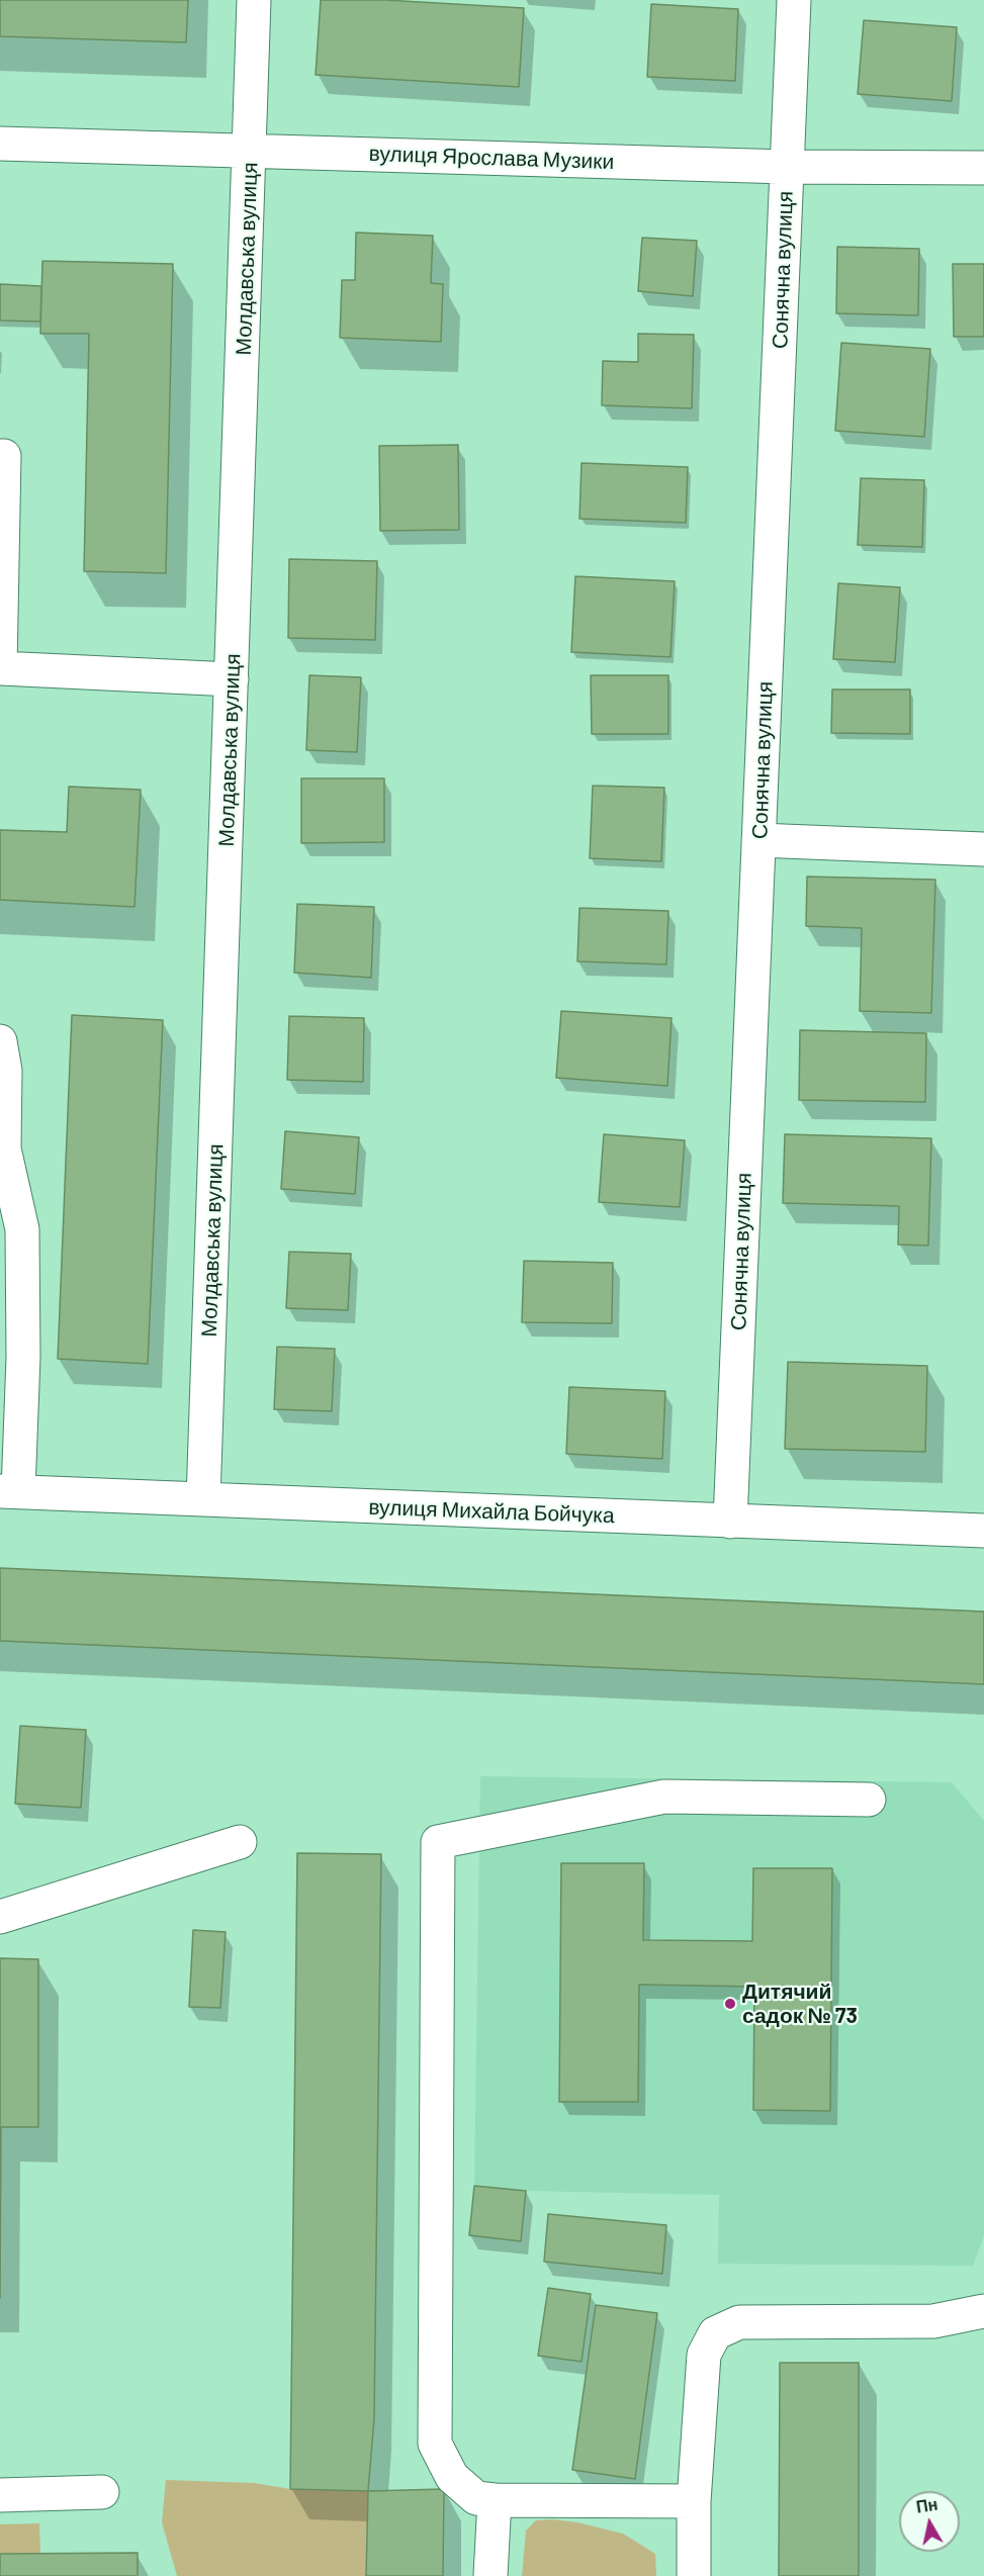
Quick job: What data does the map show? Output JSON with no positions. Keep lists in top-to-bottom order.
{
  "streets": {
    "street": [
      "вулиця Ярослава Музики",
      "Молдавська вулиця",
      "Сонячна вулиця",
      "вулиця Михайла Бойчука"
    ]
  },
  "crossings": [
    ["вулиця Ярослава Музики", "Молдавська вулиця"],
    ["вулиця Ярослава Музики", "Сонячна вулиця"],
    ["Молдавська вулиця", "вулиця Михайла Бойчука"],
    ["Сонячна вулиця", "вулиця Михайла Бойчука"]
  ],
  "places": ["Дитячий садок № 73"],
  "north": "top"
}
